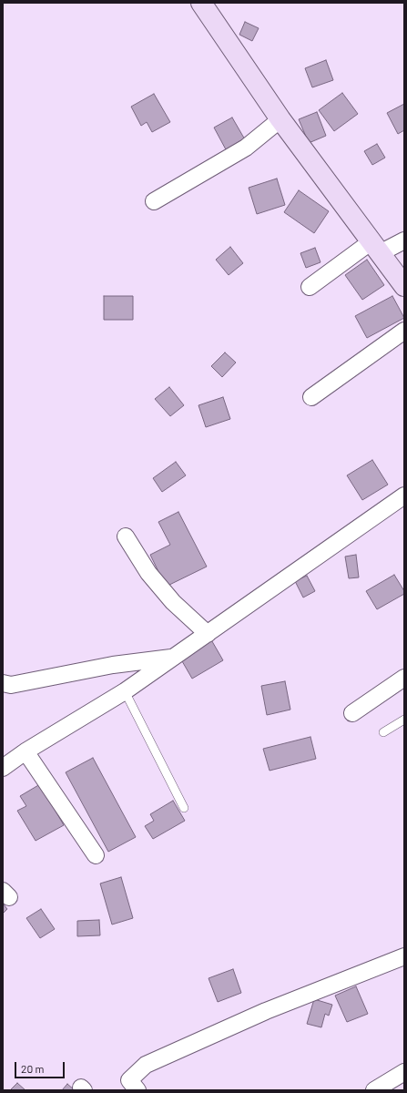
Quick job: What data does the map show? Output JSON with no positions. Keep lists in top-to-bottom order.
{
  "scale_bar": "20 m"
}
